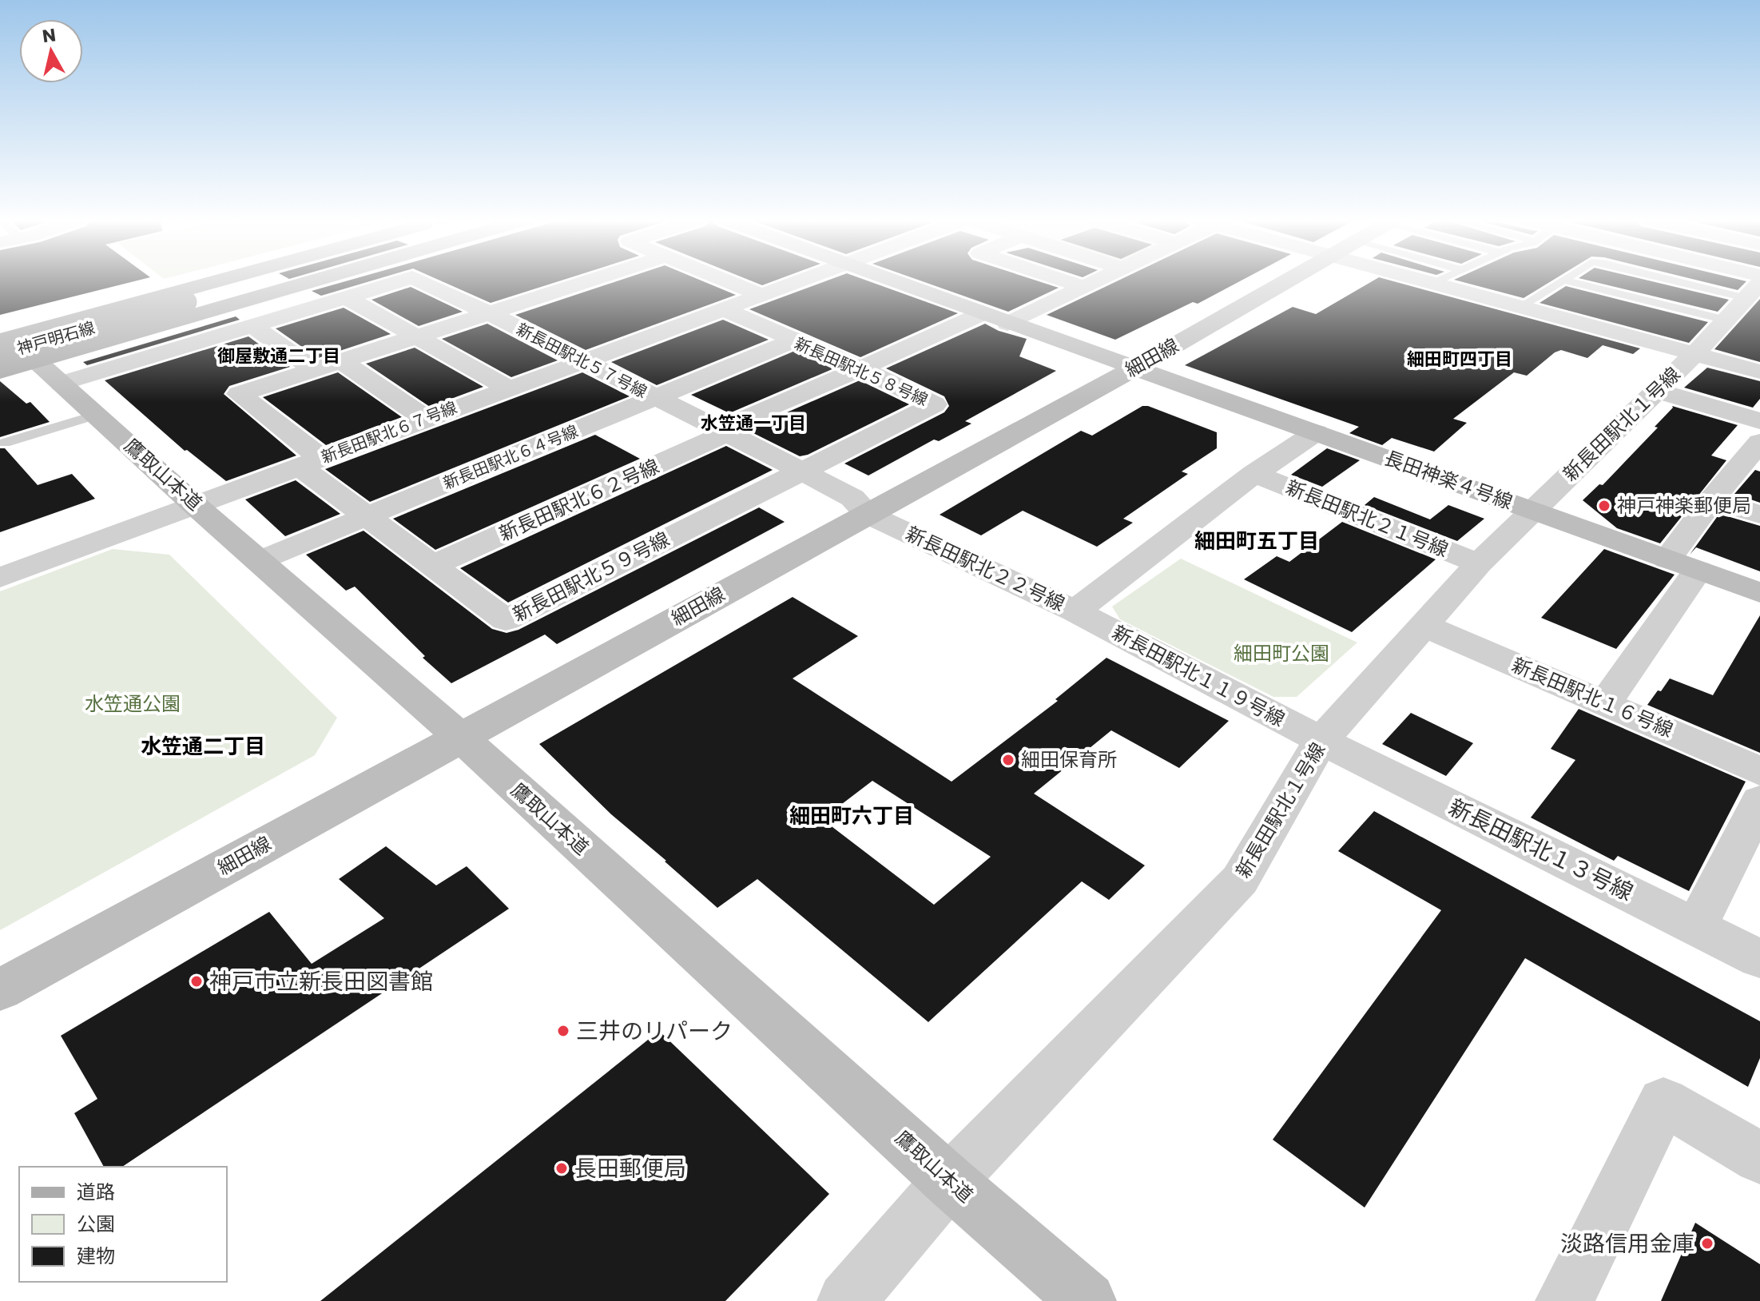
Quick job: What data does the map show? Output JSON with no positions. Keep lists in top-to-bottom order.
{
  "streets": {
    "main road": ["神戸明石線"],
    "street": [
      "細田線",
      "新長田駅北５７号線",
      "新長田駅北５８号線",
      "新長田駅北１号線",
      "新長田駅北６７号線",
      "新長田駅北６４号線",
      "鷹取山本道",
      "長田神楽４号線",
      "新長田駅北６２号線",
      "新長田駅北２１号線",
      "新長田駅北２２号線",
      "新長田駅北５９号線",
      "新長田駅北１１９号線",
      "新長田駅北１６号線",
      "新長田駅北１３号線"
    ]
  },
  "crossings": [
    ["神戸明石線", "新長田駅北５７号線"],
    ["神戸明石線", "鷹取山本道"],
    ["細田線", "新長田駅北５７号線"],
    ["細田線", "鷹取山本道"],
    ["細田線", "長田神楽４号線"],
    ["細田線", "新長田駅北２２号線"],
    ["新長田駅北５７号線", "新長田駅北５８号線"],
    ["新長田駅北５７号線", "新長田駅北６７号線"],
    ["新長田駅北５７号線", "新長田駅北６４号線"],
    ["新長田駅北５７号線", "鷹取山本道"],
    ["新長田駅北５７号線", "新長田駅北６２号線"],
    ["新長田駅北５７号線", "新長田駅北２２号線"],
    ["新長田駅北５７号線", "新長田駅北５９号線"],
    ["新長田駅北５８号線", "新長田駅北６７号線"],
    ["新長田駅北５８号線", "新長田駅北６４号線"],
    ["新長田駅北５８号線", "新長田駅北６２号線"],
    ["新長田駅北５８号線", "新長田駅北５９号線"],
    ["新長田駅北１号線", "鷹取山本道"],
    ["新長田駅北１号線", "長田神楽４号線"],
    ["新長田駅北１号線", "新長田駅北２１号線"],
    ["新長田駅北１号線", "新長田駅北１１９号線"],
    ["新長田駅北１号線", "新長田駅北１６号線"],
    ["新長田駅北１号線", "新長田駅北１３号線"],
    ["新長田駅北６７号線", "鷹取山本道"],
    ["新長田駅北６７号線", "新長田駅北５９号線"],
    ["新長田駅北６４号線", "鷹取山本道"],
    ["新長田駅北６４号線", "新長田駅北５９号線"],
    ["長田神楽４号線", "新長田駅北６２号線"],
    ["長田神楽４号線", "新長田駅北２２号線"],
    ["新長田駅北６２号線", "新長田駅北５９号線"],
    ["新長田駅北２１号線", "新長田駅北２２号線"],
    ["新長田駅北２２号線", "新長田駅北１１９号線"],
    ["新長田駅北１１９号線", "新長田駅北１３号線"]
  ],
  "districts": [
    "御屋敷通二丁目",
    "細田町四丁目",
    "水笠通一丁目",
    "細田町五丁目",
    "水笠通二丁目",
    "細田町六丁目"
  ],
  "parks": ["細田町公園", "水笠通公園"],
  "places": [
    "神戸神楽郵便局",
    "細田保育所",
    "神戸市立新長田図書館",
    "三井のリパーク",
    "長田郵便局",
    "淡路信用金庫"
  ],
  "legend": ["道路", "公園", "建物"],
  "north": "top"
}
